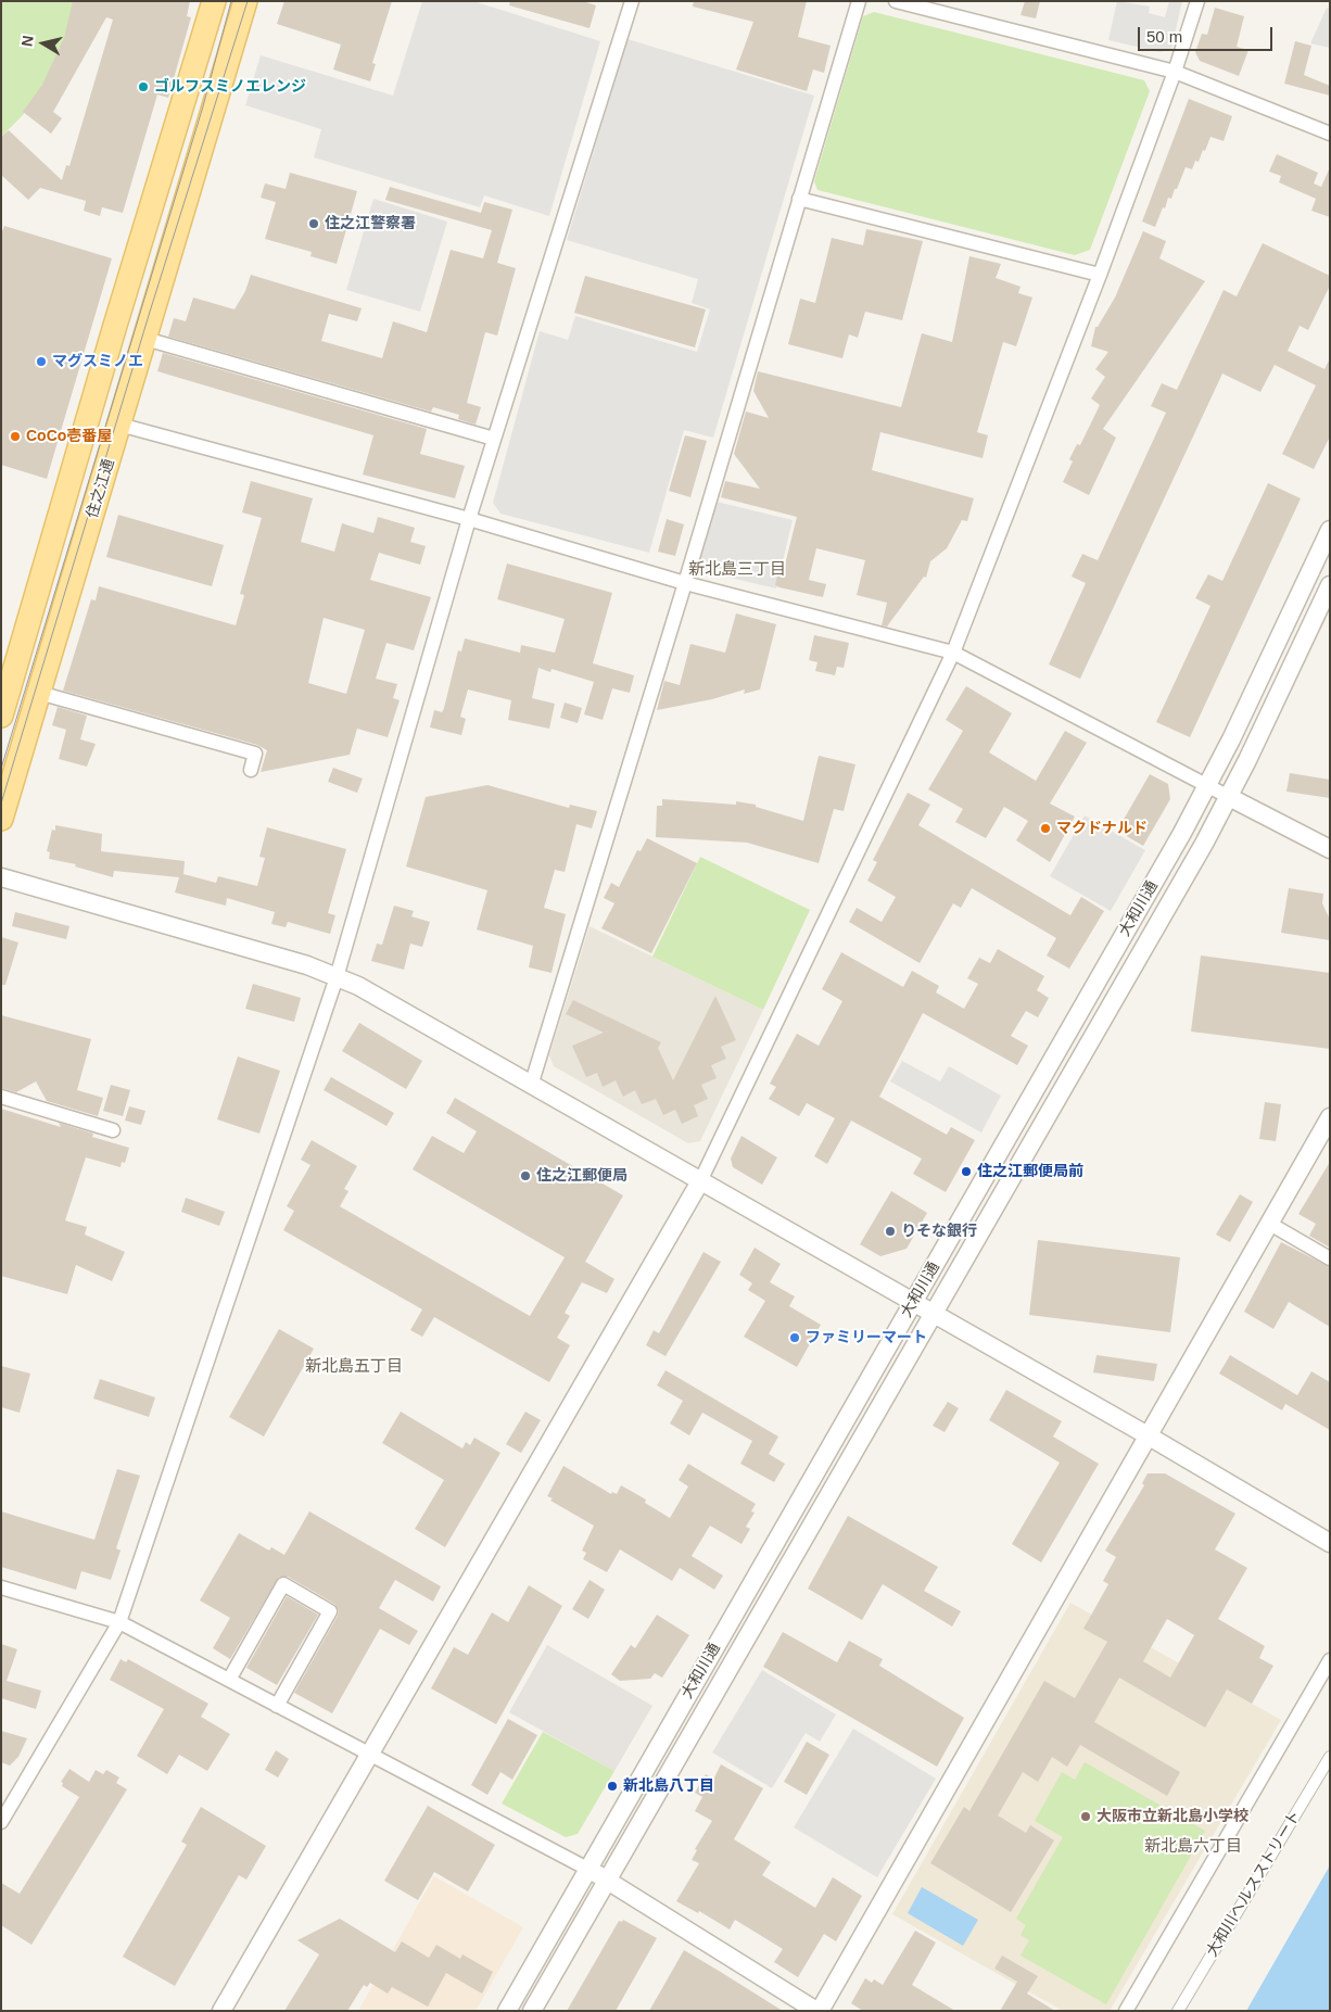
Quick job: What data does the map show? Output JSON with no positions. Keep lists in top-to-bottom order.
{
  "streets": {
    "main road": ["住之江通"],
    "street": ["大和川通", "大和川ヘルスストリート"]
  },
  "districts": ["新北島三丁目", "新北島五丁目", "新北島六丁目"],
  "places": [
    "ゴルフスミノエレンジ",
    "住之江警察署",
    "マグスミノエ",
    "CoCo壱番屋",
    "マクドナルド",
    "住之江郵便局前",
    "住之江郵便局",
    "りそな銀行",
    "ファミリーマート",
    "新北島八丁目",
    "大阪市立新北島小学校"
  ],
  "scale_bar": "50 m",
  "north": "left"
}
